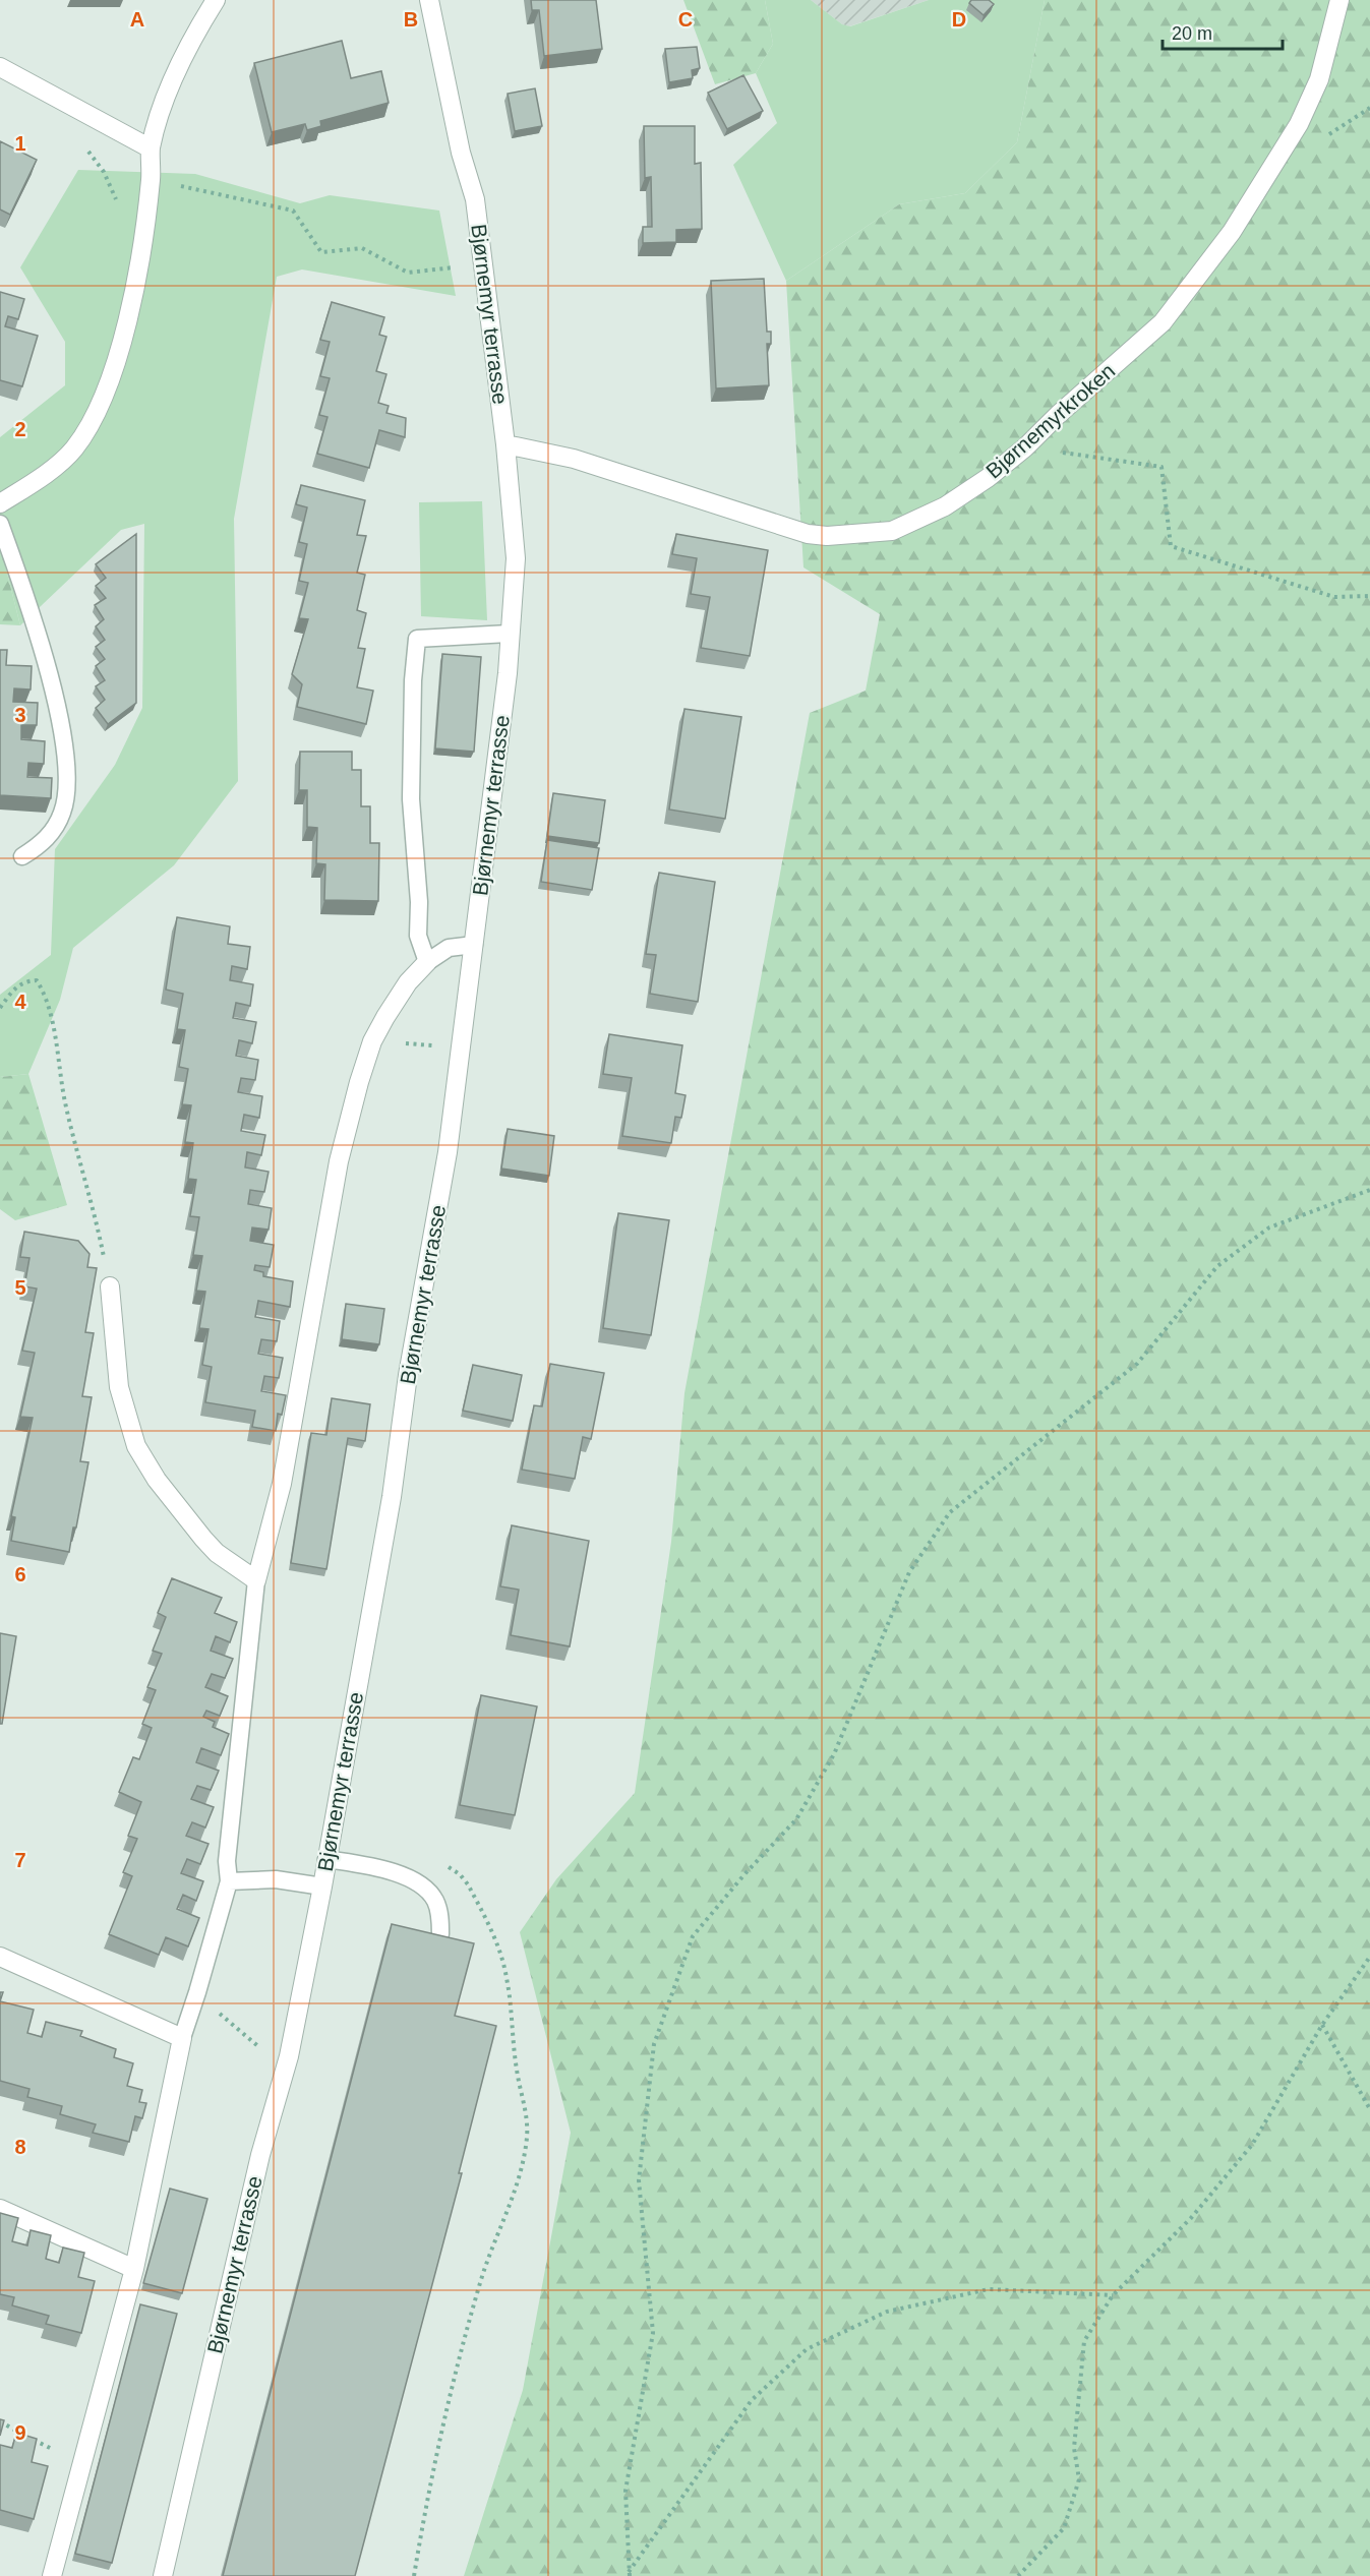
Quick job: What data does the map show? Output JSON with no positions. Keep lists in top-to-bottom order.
{
  "streets": {
    "street": ["Bjørnemyr terrasse", "Bjørnemyrkroken"]
  },
  "crossings": [
    ["Bjørnemyr terrasse", "Bjørnemyrkroken"]
  ],
  "scale_bar": "20 m",
  "grid": {
    "columns": [
      "A",
      "B",
      "C",
      "D"
    ],
    "rows": [
      "1",
      "2",
      "3",
      "4",
      "5",
      "6",
      "7",
      "8",
      "9"
    ]
  }
}
